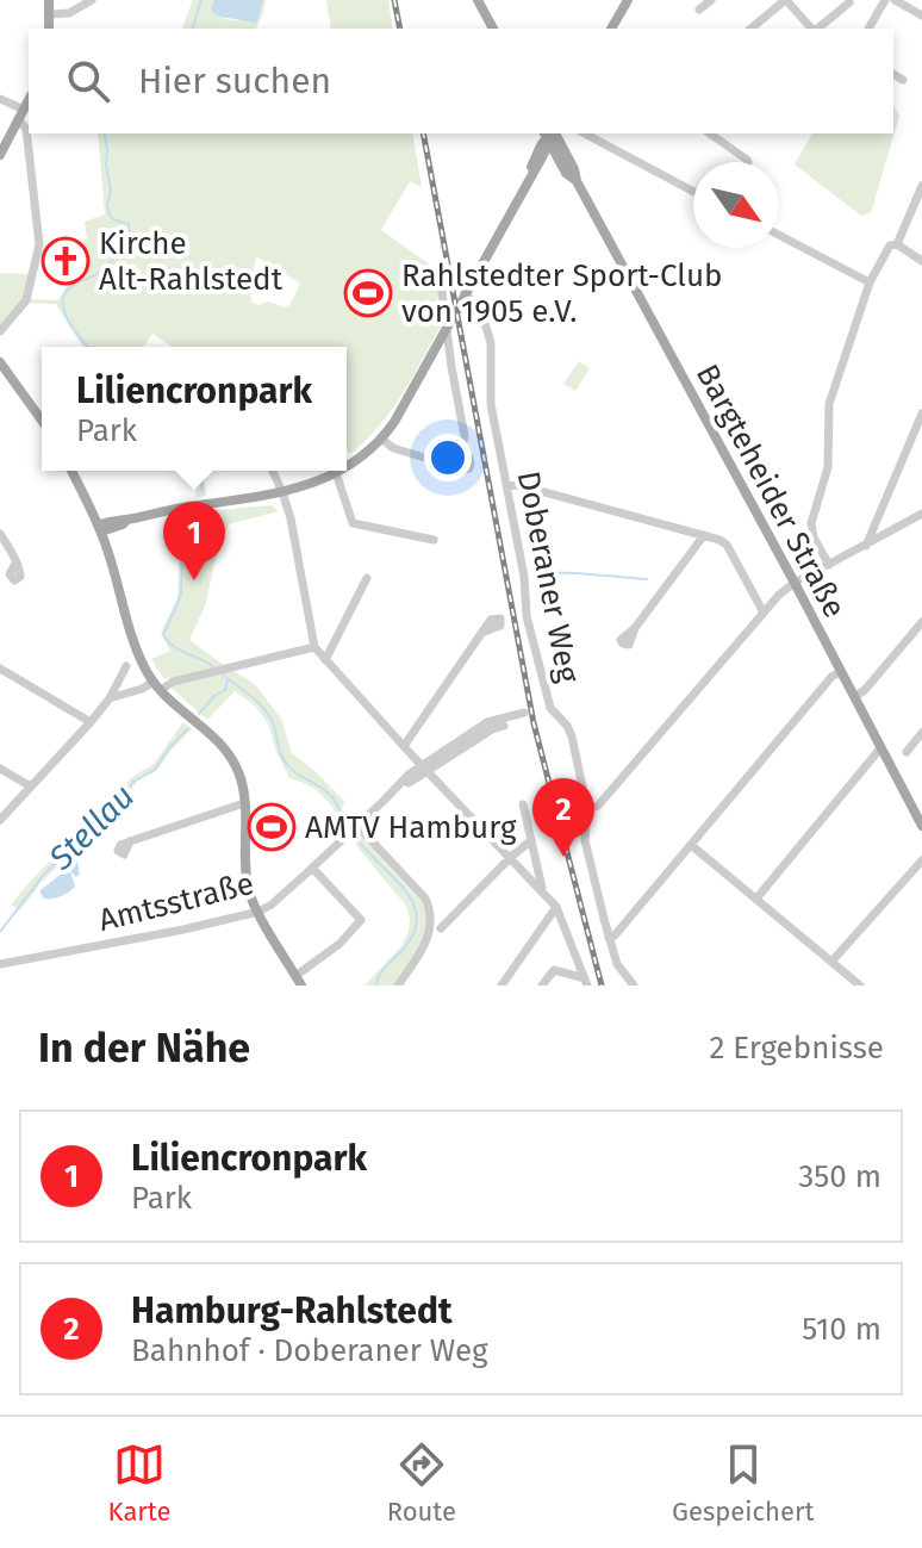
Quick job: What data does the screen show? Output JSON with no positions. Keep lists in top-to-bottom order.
{
  "streets": {
    "main road": ["Bargteheider Straße"],
    "street": ["Doberaner Weg", "Amtsstraße"]
  },
  "water": ["Stellau"],
  "places": {
    "church": ["Kirche Alt-Rahlstedt"],
    "sports": ["Rahlstedter Sport-Club von 1905 e.V.", "AMTV Hamburg"]
  },
  "north": "bottom right",
  "page": {
    "search": "Hier suchen",
    "popup": ["Liliencronpark", "Park"],
    "pins": ["1", "2"],
    "heading": ["In der Nähe", "2 Ergebnisse"],
    "list": [
      {
        "mark": "1",
        "name": "Liliencronpark",
        "note": "Park",
        "value": "350 m"
      },
      {
        "mark": "2",
        "name": "Hamburg-Rahlstedt",
        "note": "Bahnhof · Doberaner Weg",
        "value": "510 m"
      }
    ],
    "nav": ["Karte", "Route", "Gespeichert"]
  }
}
